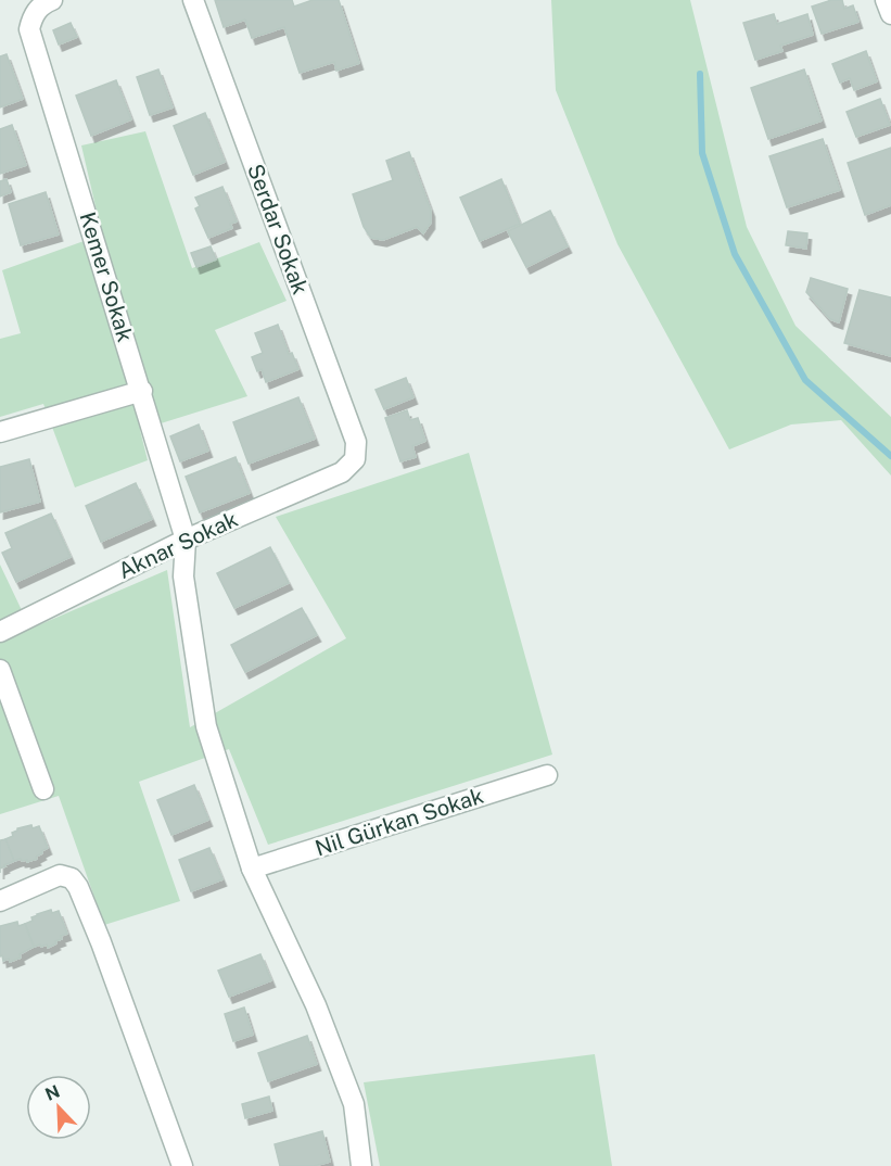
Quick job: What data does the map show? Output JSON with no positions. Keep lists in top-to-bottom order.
{
  "streets": {
    "street": [
      "Serdar Sokak",
      "Kemer Sokak",
      "Aknar Sokak",
      "Nil Gürkan Sokak"
    ]
  },
  "crossings": [
    ["Serdar Sokak", "Aknar Sokak"],
    ["Kemer Sokak", "Aknar Sokak"]
  ],
  "north": "top left"
}
